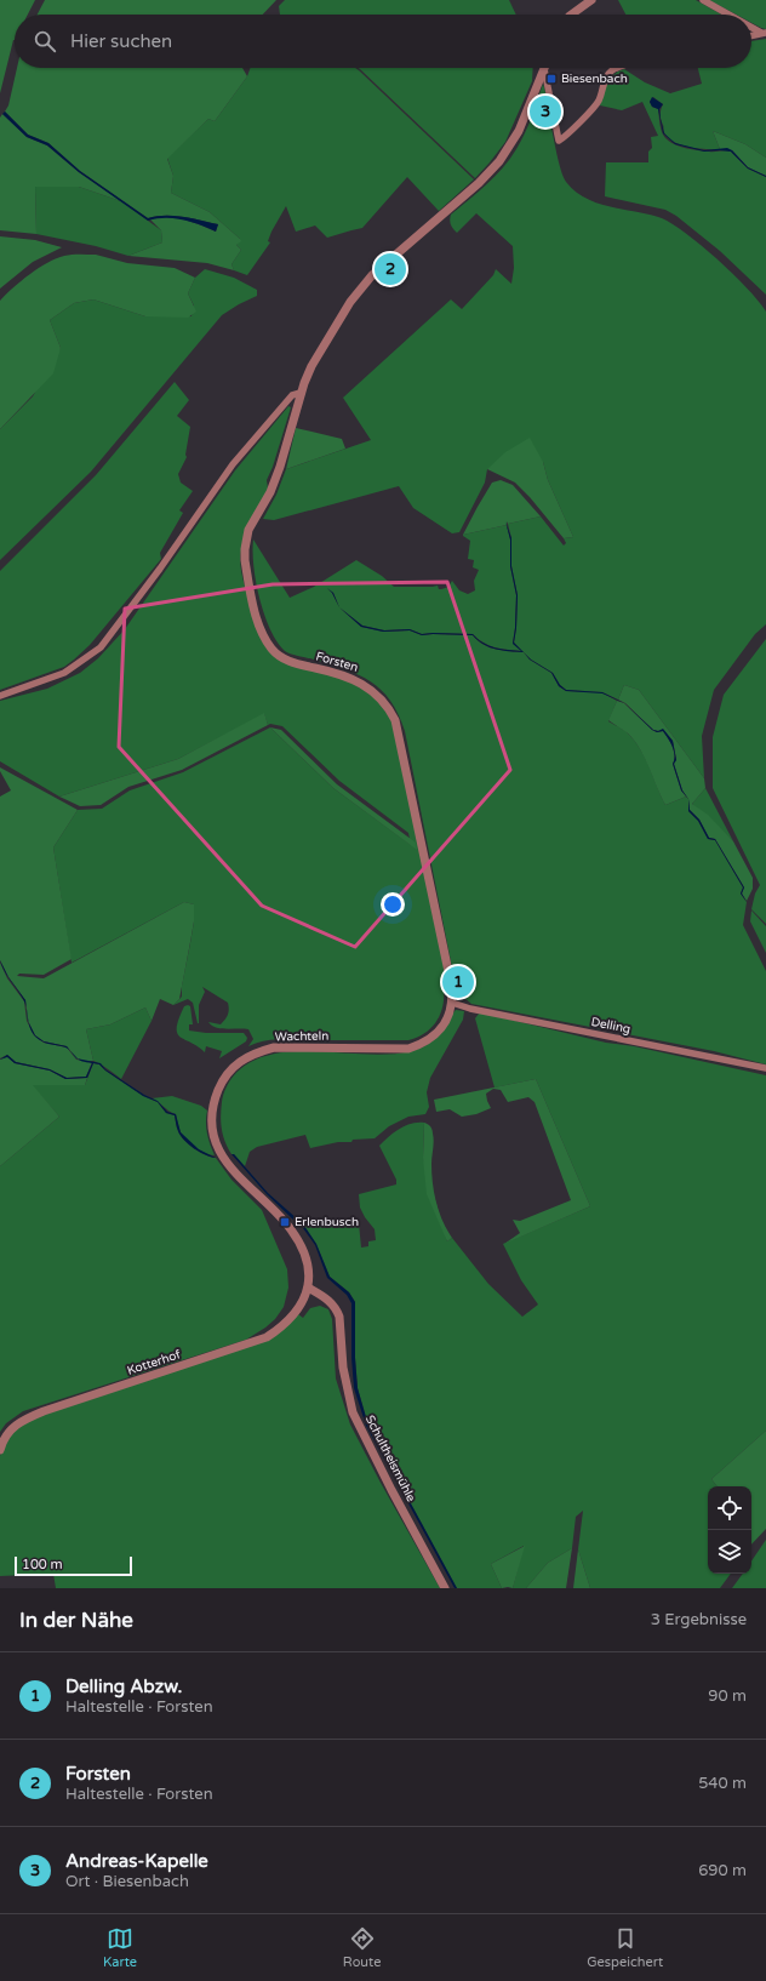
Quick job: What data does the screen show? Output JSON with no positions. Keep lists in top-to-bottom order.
{
  "streets": {
    "street": [
      "Forsten",
      "Delling",
      "Wachteln",
      "Kotterhof",
      "Schultheismühle"
    ]
  },
  "crossings": [
    ["Forsten", "Delling"],
    ["Forsten", "Wachteln"],
    ["Delling", "Wachteln"],
    ["Wachteln", "Kotterhof"],
    ["Wachteln", "Schultheismühle"],
    ["Kotterhof", "Schultheismühle"]
  ],
  "places": {
    "transit": ["Biesenbach", "Erlenbusch"]
  },
  "scale_bar": "100 m",
  "page": {
    "search": "Hier suchen",
    "pins": ["3", "2", "1"],
    "scale": "100 m",
    "heading": ["In der Nähe", "3 Ergebnisse"],
    "list": [
      {
        "mark": "1",
        "name": "Delling Abzw.",
        "note": "Haltestelle · Forsten",
        "value": "90 m"
      },
      {
        "mark": "2",
        "name": "Forsten",
        "note": "Haltestelle · Forsten",
        "value": "540 m"
      },
      {
        "mark": "3",
        "name": "Andreas-Kapelle",
        "note": "Ort · Biesenbach",
        "value": "690 m"
      }
    ],
    "nav": ["Karte", "Route", "Gespeichert"]
  }
}
